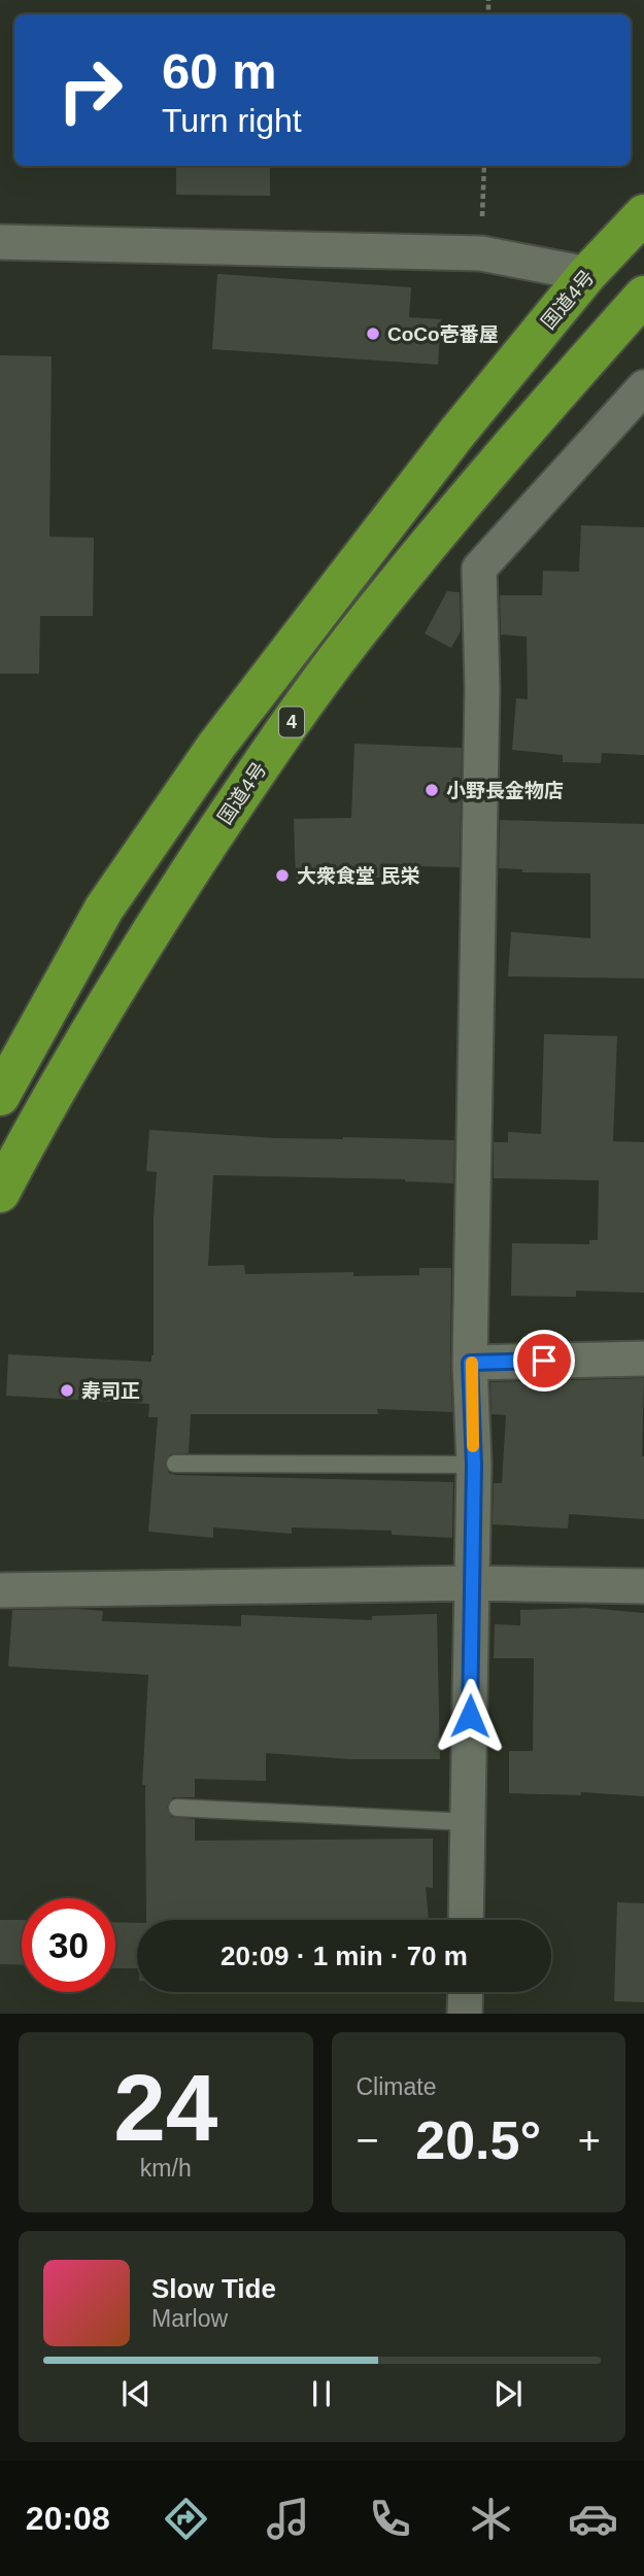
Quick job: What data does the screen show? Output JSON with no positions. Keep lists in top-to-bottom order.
{
  "streets": {
    "highway": ["国道4号", "4"]
  },
  "places": [
    "CoCo壱番屋",
    "小野長金物店",
    "大衆食堂 民栄",
    "寿司正"
  ],
  "page": {
    "turn": ["60 m", "Turn right"],
    "limit": "30",
    "trip": "20:09 · 1 min · 70 m",
    "tile": [
      ["24", "km/h"],
      "Climate"
    ],
    "heat": ["−", "20.5°", "+"],
    "song": ["Slow Tide", "Marlow"],
    "tabs": "20:08"
  }
}
